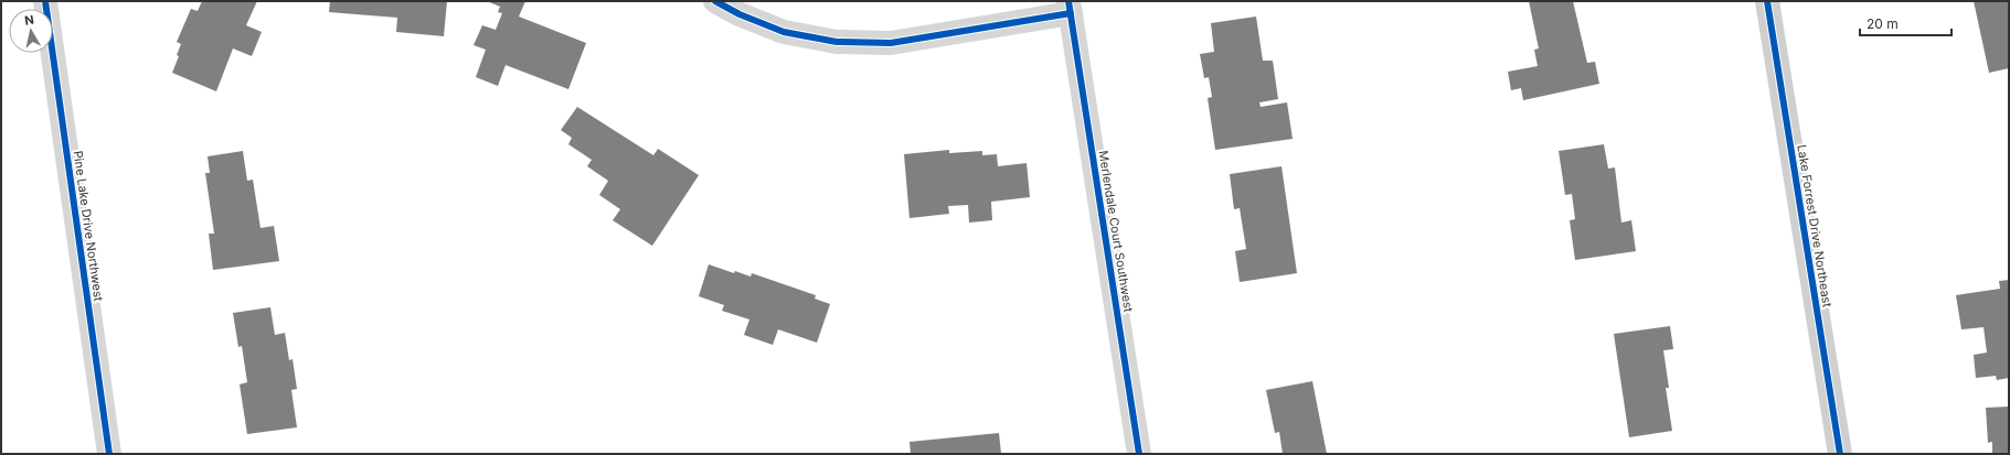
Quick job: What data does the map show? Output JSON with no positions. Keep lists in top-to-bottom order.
{
  "streets": {
    "street": ["Pine Lake Drive Northwest", "Lake Forrest Drive Northeast", "Merlendale Court Southwest"]
  },
  "scale_bar": "20 m",
  "north": "top"
}
